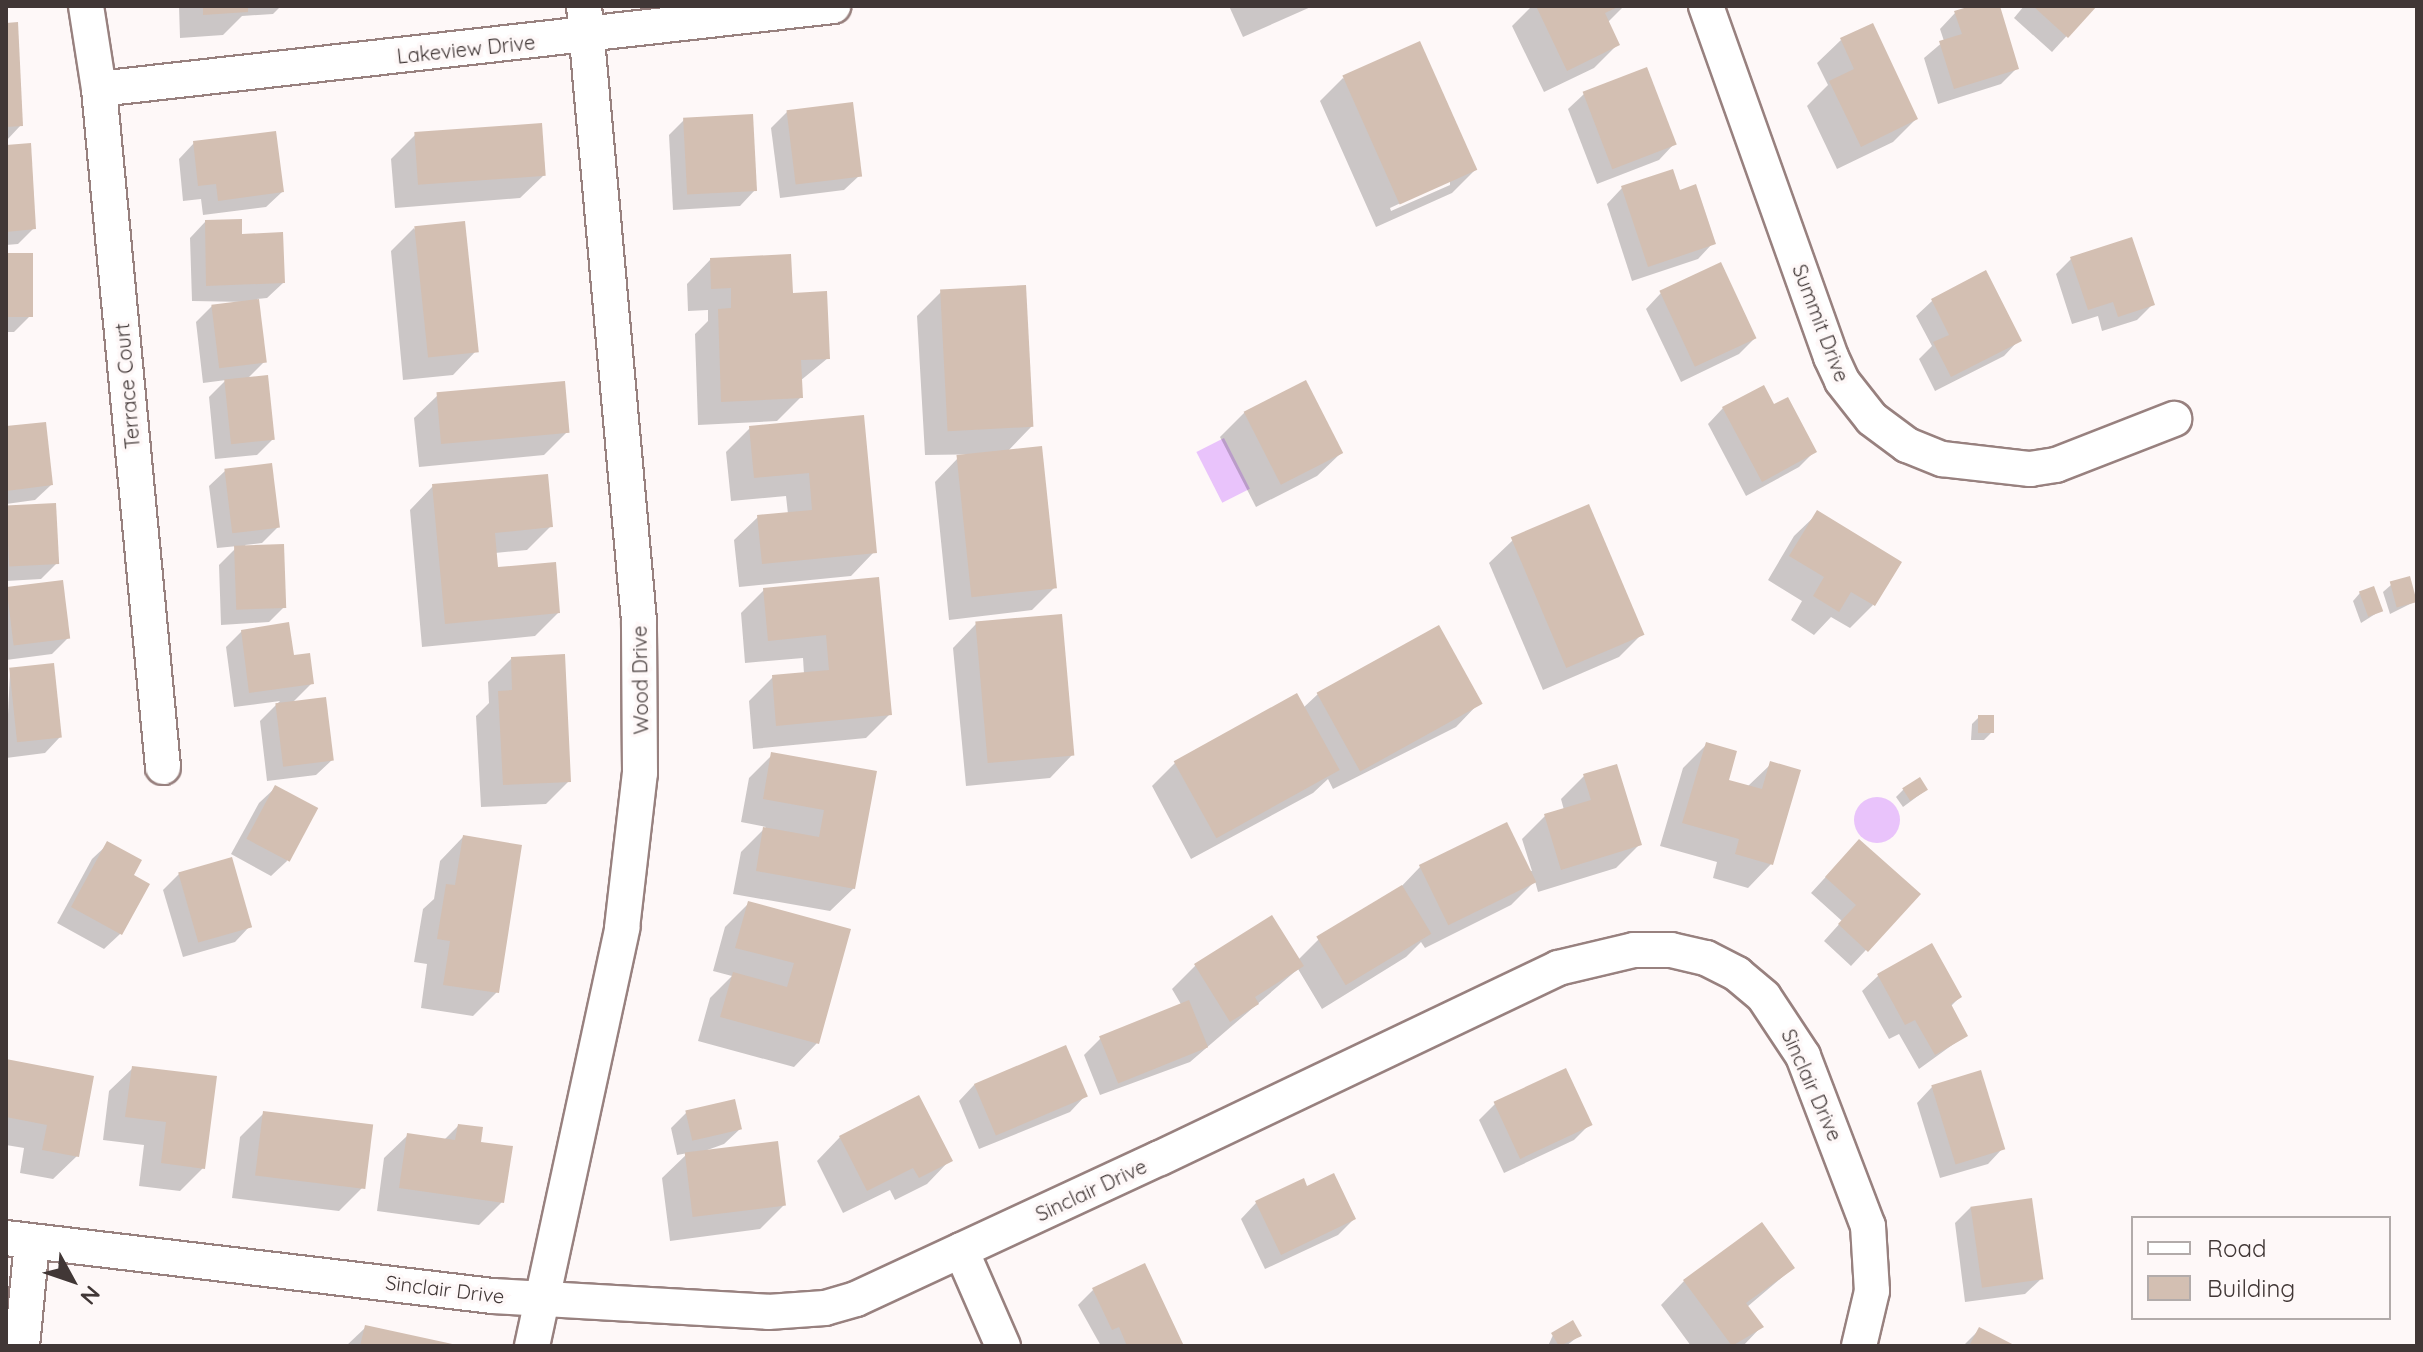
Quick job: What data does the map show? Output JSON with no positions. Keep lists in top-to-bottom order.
{
  "streets": {
    "street": [
      "Lakeview Drive",
      "Summit Drive",
      "Terrace Court",
      "Wood Drive",
      "Sinclair Drive"
    ]
  },
  "crossings": [
    ["Lakeview Drive", "Terrace Court"],
    ["Lakeview Drive", "Wood Drive"],
    ["Wood Drive", "Sinclair Drive"]
  ],
  "legend": ["Road", "Building"],
  "north": "bottom right"
}
